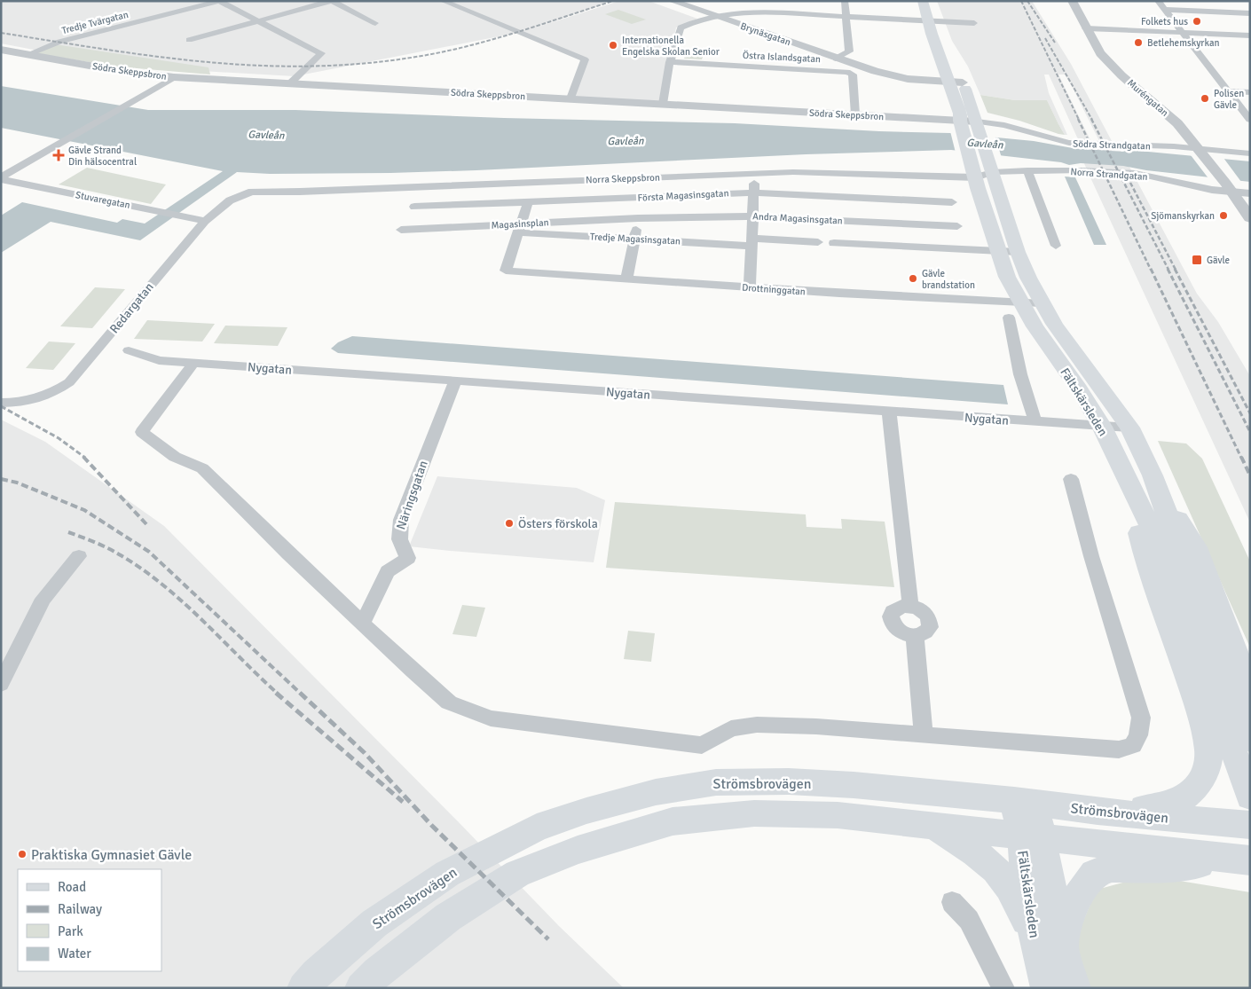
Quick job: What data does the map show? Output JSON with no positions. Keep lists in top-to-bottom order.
{
  "streets": {
    "main road": ["Fältskärsleden", "Strömsbrovägen"],
    "street": [
      "Tredje Tvärgatan",
      "Brynäsgatan",
      "Östra Islandsgatan",
      "Södra Skeppsbron",
      "Muréngatan",
      "Södra Strandgatan",
      "Norra Strandgatan",
      "Norra Skeppsbron",
      "Första Magasinsgatan",
      "Stuvaregatan",
      "Andra Magasinsgatan",
      "Magasinsplan",
      "Tredje Magasinsgatan",
      "Drottninggatan",
      "Redargatan",
      "Nygatan",
      "Näringsgatan"
    ]
  },
  "crossings": [
    ["Tredje Tvärgatan", "Södra Skeppsbron"],
    ["Brynäsgatan", "Fältskärsleden"],
    ["Södra Skeppsbron", "Södra Strandgatan"],
    ["Södra Skeppsbron", "Fältskärsleden"],
    ["Muréngatan", "Södra Strandgatan"],
    ["Muréngatan", "Norra Strandgatan"],
    ["Södra Strandgatan", "Fältskärsleden"],
    ["Norra Strandgatan", "Norra Skeppsbron"],
    ["Norra Strandgatan", "Fältskärsleden"],
    ["Norra Skeppsbron", "Redargatan"],
    ["Norra Skeppsbron", "Fältskärsleden"],
    ["Första Magasinsgatan", "Andra Magasinsgatan"],
    ["Första Magasinsgatan", "Magasinsplan"],
    ["Stuvaregatan", "Redargatan"],
    ["Andra Magasinsgatan", "Magasinsplan"],
    ["Magasinsplan", "Tredje Magasinsgatan"],
    ["Magasinsplan", "Drottninggatan"],
    ["Tredje Magasinsgatan", "Drottninggatan"],
    ["Drottninggatan", "Fältskärsleden"],
    ["Nygatan", "Fältskärsleden"],
    ["Nygatan", "Näringsgatan"],
    ["Fältskärsleden", "Strömsbrovägen"]
  ],
  "water": ["Gavleån"],
  "places": {
    "other": [
      "Folkets hus",
      "Betlehemskyrkan",
      "Internationella Engelska Skolan Senior",
      "Polisen Gävle",
      "Sjömanskyrkan",
      "Gävle brandstation",
      "Östers förskola",
      "Praktiska Gymnasiet Gävle"
    ],
    "health": ["Gävle Strand Din hälsocentral"],
    "transit": ["Gävle"]
  },
  "legend": [
    "Road",
    "Railway",
    "Park",
    "Water"
  ]
}
